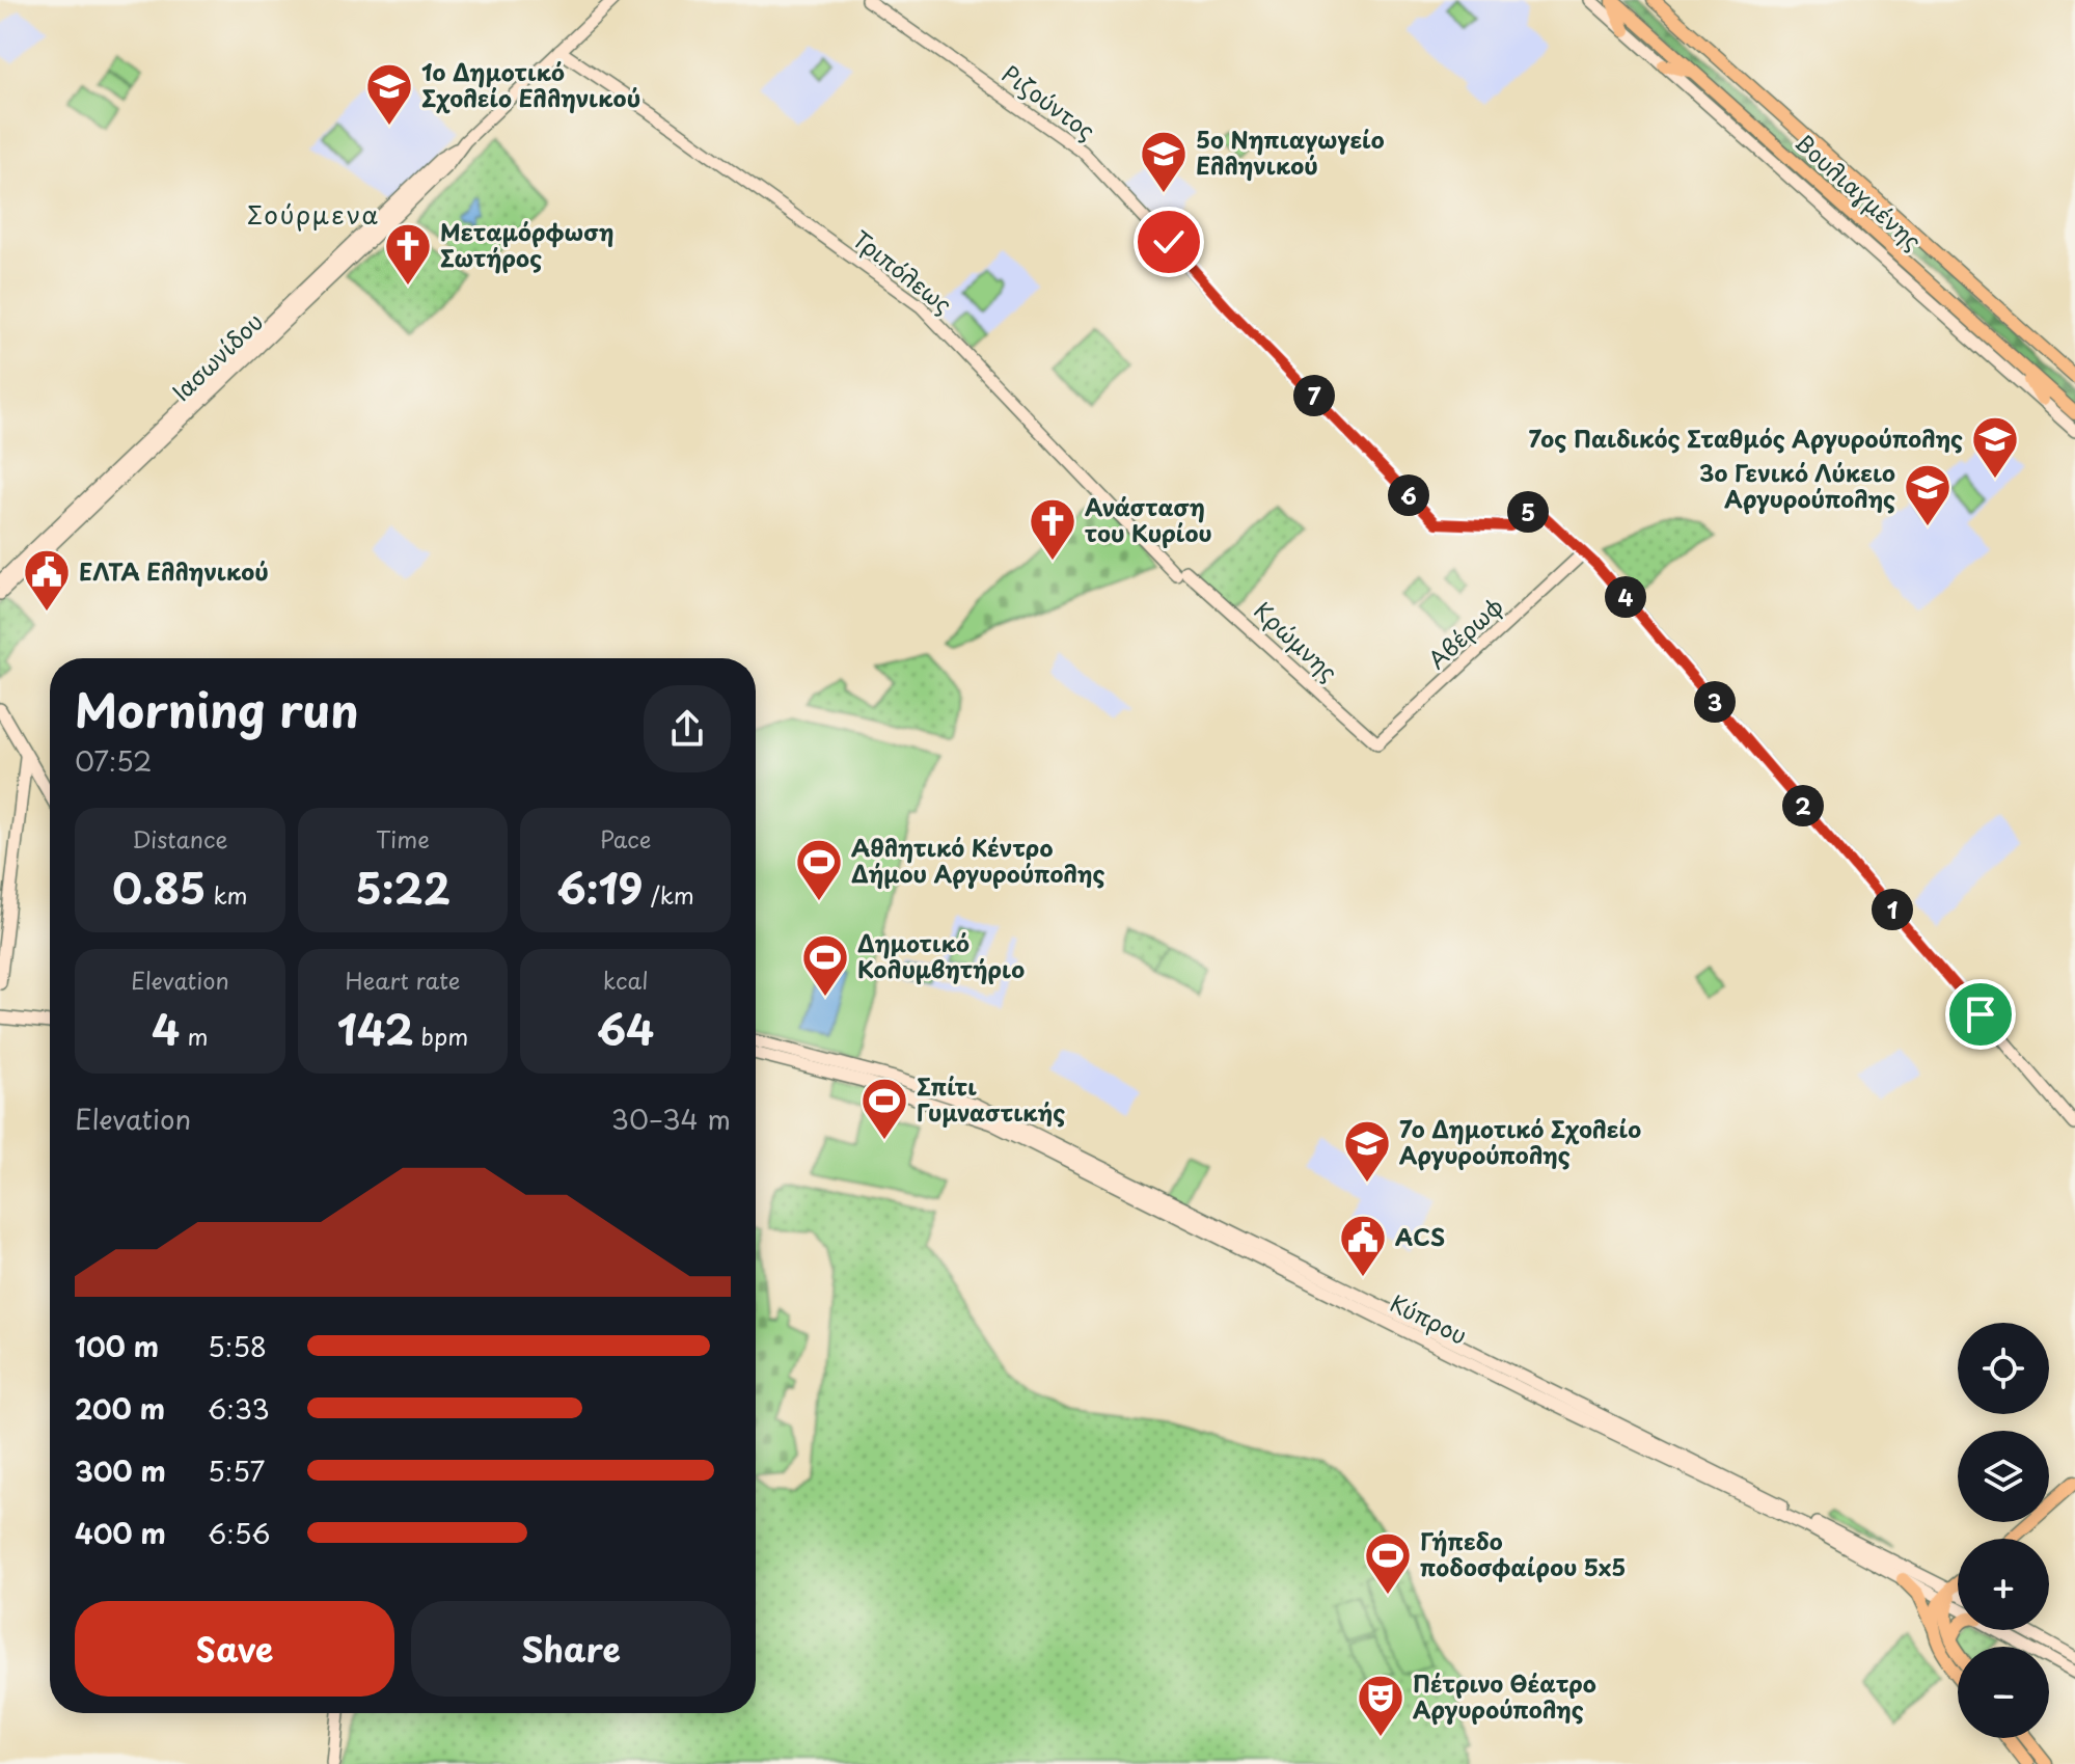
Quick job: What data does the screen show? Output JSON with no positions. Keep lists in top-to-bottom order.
{
  "streets": {
    "main road": ["Βουλιαγμένης"],
    "street": [
      "Ριζούντος",
      "Τριπόλεως",
      "Ιασωνίδου",
      "Αβέρωφ",
      "Κρώμνης",
      "Κύπρου"
    ]
  },
  "crossings": [
    ["Ριζούντος", "Αβέρωφ"],
    ["Τριπόλεως", "Ιασωνίδου"],
    ["Τριπόλεως", "Κρώμνης"],
    ["Αβέρωφ", "Κρώμνης"]
  ],
  "districts": ["Σούρμενα"],
  "places": {
    "school or university": [
      "1ο Δημοτικό Σχολείο Ελληνικού",
      "5ο Νηπιαγωγείο Ελληνικού",
      "7ος Παιδικός Σταθμός Αργυρούπολης",
      "3ο Γενικό Λύκειο Αργυρούπολης",
      "7ο Δημοτικό Σχολείο Αργυρούπολης"
    ],
    "church": ["Μεταμόρφωση Σωτήρος", "Ανάσταση του Κυρίου"],
    "public building": ["ΕΛΤΑ Ελληνικού", "ACS"],
    "sports": [
      "Αθλητικό Κέντρο Δήμου Αργυρούπολης",
      "Δημοτικό Κολυμβητήριο",
      "Σπίτι Γυμναστικής",
      "Γήπεδο ποδοσφαίρου 5x5"
    ],
    "theatre": ["Πέτρινο Θέατρο Αργυρούπολης"]
  },
  "page": {
    "pins": [
      "7",
      "6",
      "5",
      "4",
      "3",
      "2",
      "1"
    ],
    "heading": ["Morning run", "07:52"],
    "stats": [
      ["Distance", "0.85 km"],
      ["Time", "5:22"],
      ["Pace", "6:19 /km"],
      ["Elevation", "4 m"],
      ["Heart rate", "142 bpm"],
      ["kcal", "64"]
    ],
    "chart": ["Elevation", "30–34 m"],
    "list": [
      {
        "name": "100 m",
        "note": "5:58"
      },
      {
        "name": "200 m",
        "note": "6:33"
      },
      {
        "name": "300 m",
        "note": "5:57"
      },
      {
        "name": "400 m",
        "note": "6:56"
      }
    ],
    "map_buttons": ["+", "−"],
    "buttons": ["Save", "Share"]
  }
}
